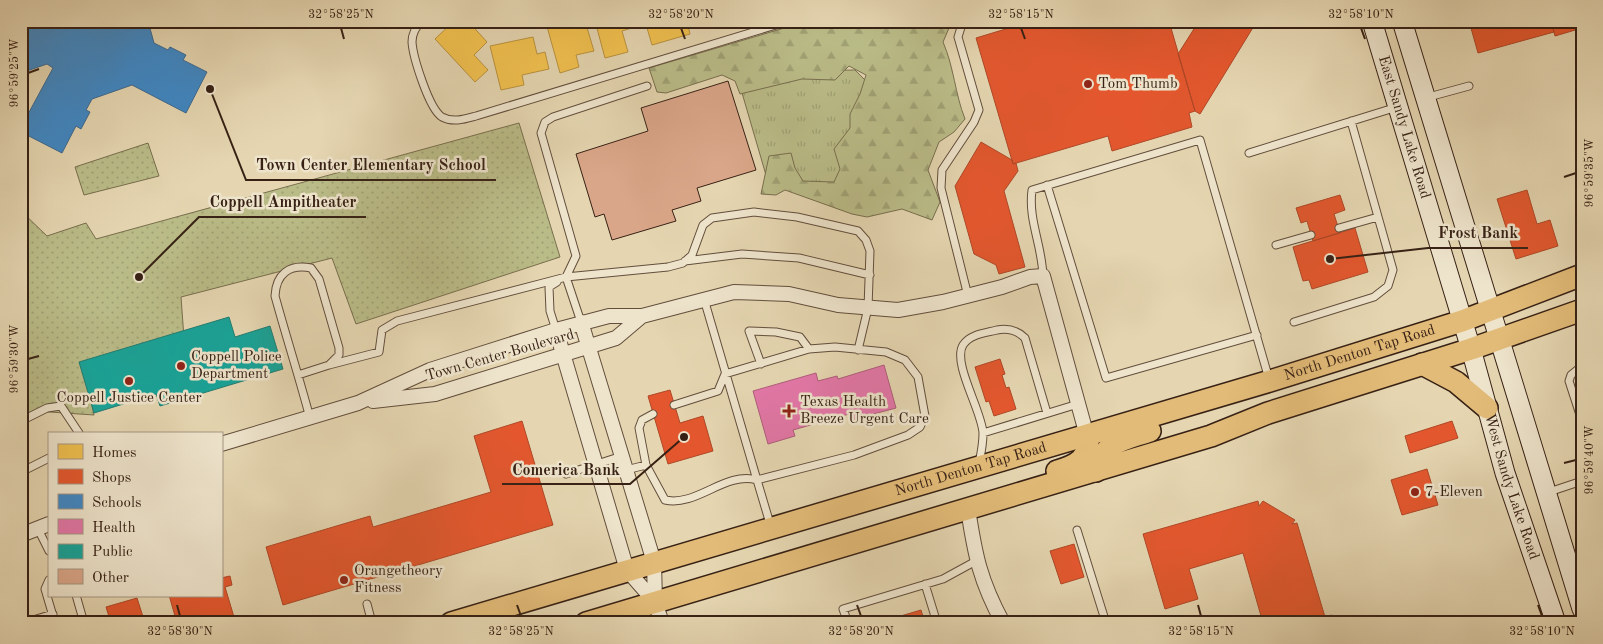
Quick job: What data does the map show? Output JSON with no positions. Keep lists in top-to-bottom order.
{
  "streets": {
    "main road": ["East Sandy Lake Road", "North Denton Tap Road", "West Sandy Lake Road"],
    "street": ["Town Center Boulevard"]
  },
  "crossings": [
    ["East Sandy Lake Road", "North Denton Tap Road"],
    ["East Sandy Lake Road", "West Sandy Lake Road"],
    ["North Denton Tap Road", "West Sandy Lake Road"]
  ],
  "places": {
    "other": [
      "Tom Thumb",
      "Town Center Elementary School",
      "Frost Bank",
      "Coppell Ampitheater",
      "Coppell Police Department",
      "Coppell Justice Center",
      "Comerica Bank",
      "7-Eleven",
      "Orangetheory Fitness"
    ],
    "health": ["Texas Health Breeze Urgent Care"]
  },
  "legend": [
    "Homes",
    "Shops",
    "Schools",
    "Health",
    "Public",
    "Other"
  ],
  "coordinates": [
    "32°58'25\"N",
    "32°58'20\"N",
    "32°58'15\"N",
    "32°58'10\"N",
    "96°59'25\"W",
    "96°59'35\"W",
    "96°59'30\"W",
    "96°59'40\"W",
    "32°58'30\"N"
  ]
}
